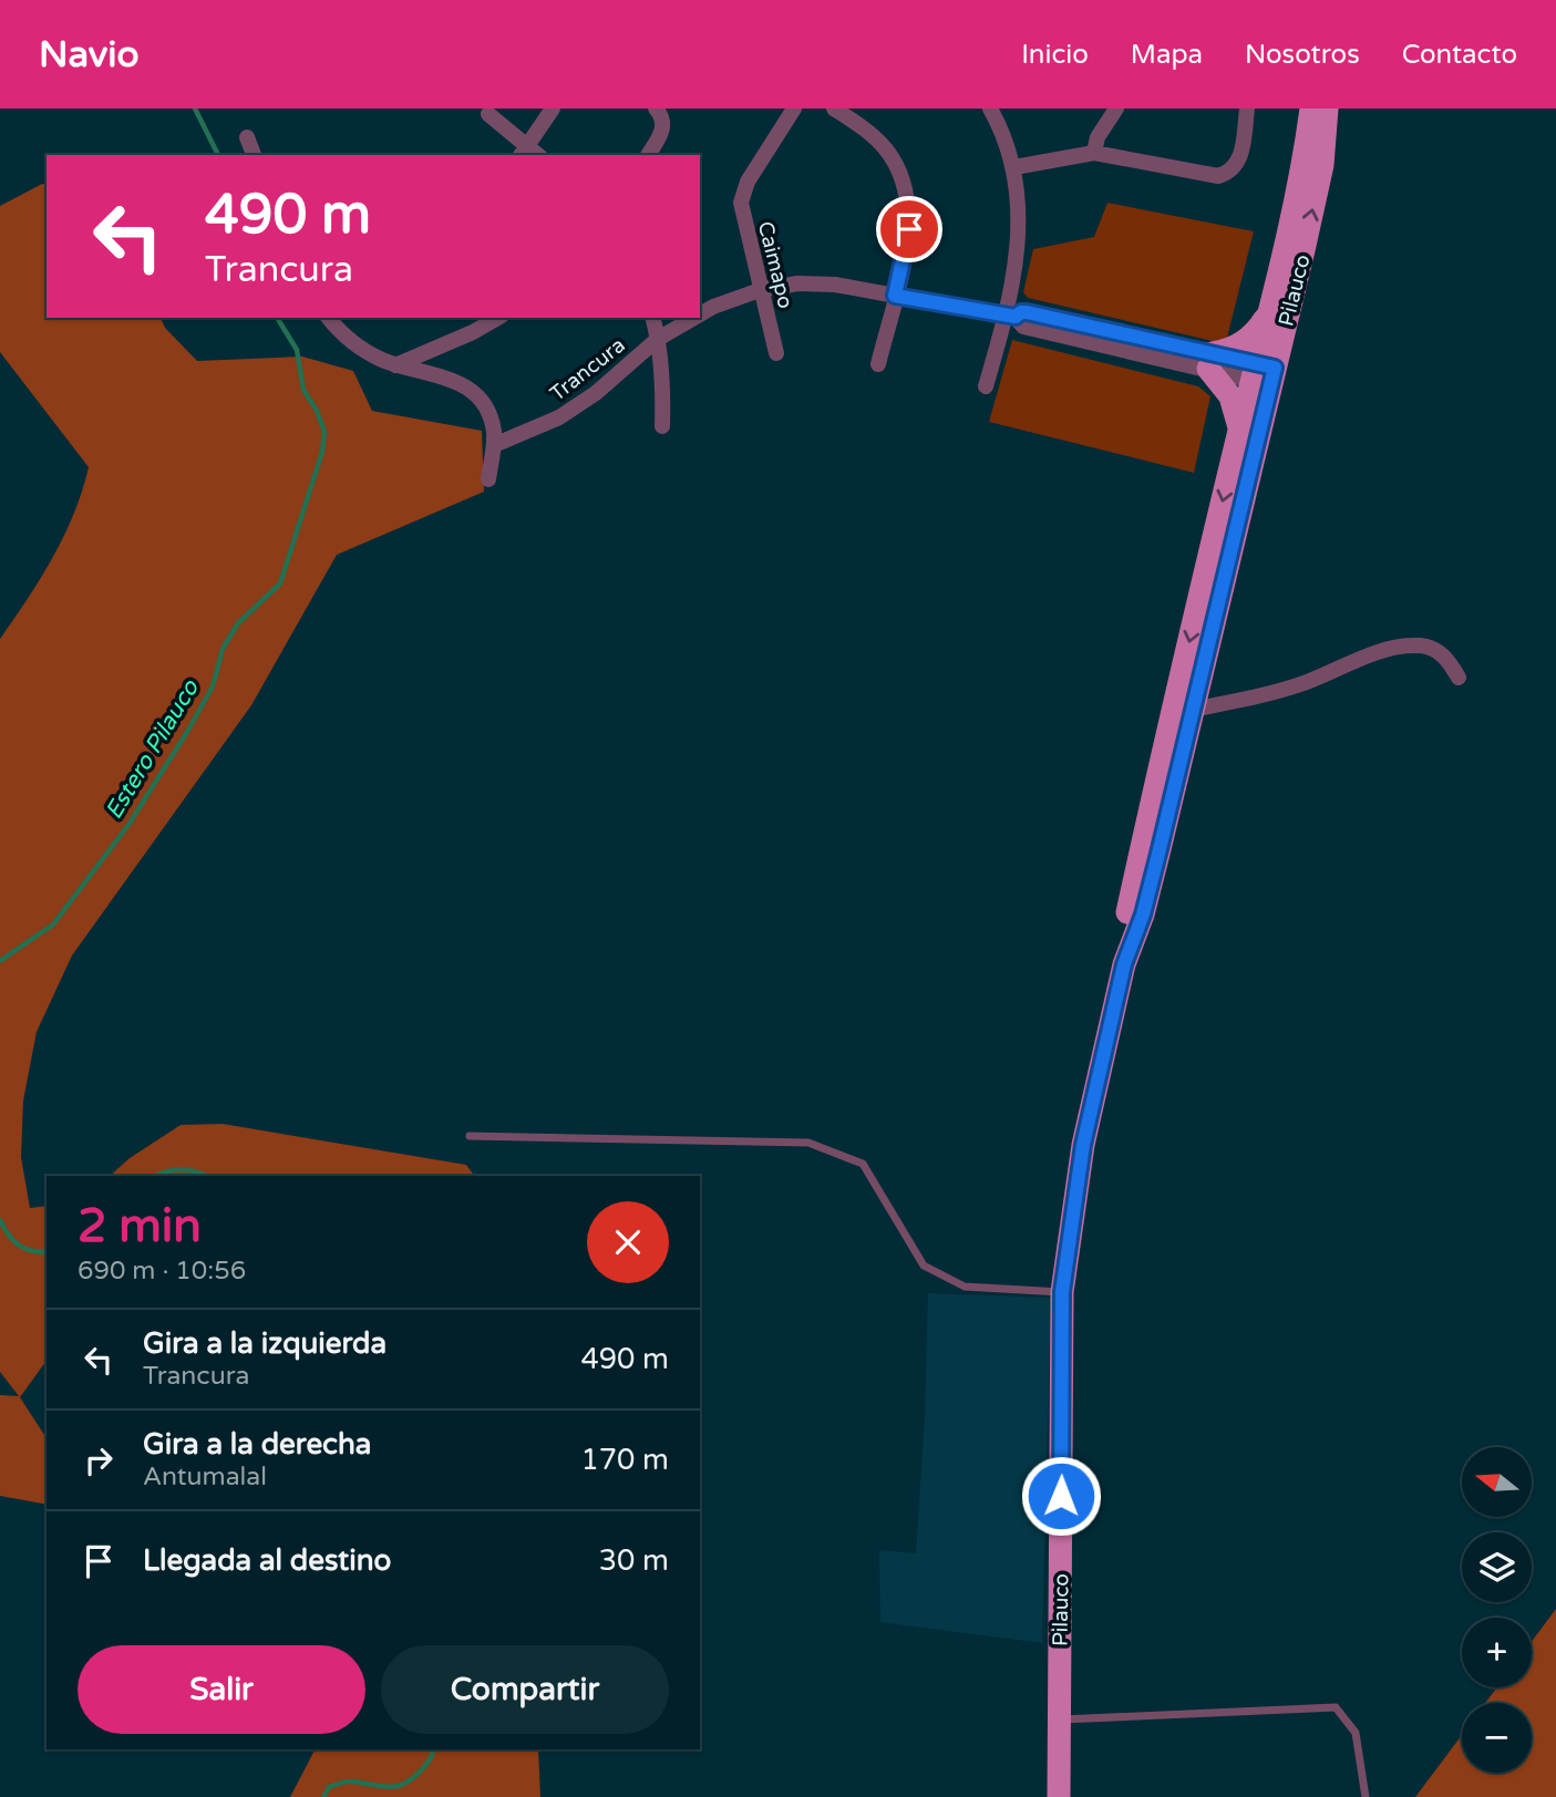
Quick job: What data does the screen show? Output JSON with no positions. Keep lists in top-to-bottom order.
{
  "streets": {
    "main road": ["Pilauco"],
    "street": ["Caimapo", "Trancura"]
  },
  "crossings": [
    ["Caimapo", "Trancura"],
    ["Pilauco", "Trancura"]
  ],
  "water": ["Estero Pilauco"],
  "north": "left",
  "page": {
    "header": "Navio",
    "nav": [
      "Inicio",
      "Mapa",
      "Nosotros",
      "Contacto"
    ],
    "turn": ["490 m", "Trancura"],
    "heading": ["2 min", "690 m · 10:56"],
    "list": [
      {
        "name": "Gira a la izquierda",
        "note": "Trancura",
        "value": "490 m"
      },
      {
        "name": "Gira a la derecha",
        "note": "Antumalal",
        "value": "170 m"
      },
      {
        "name": "Llegada al destino",
        "value": "30 m"
      }
    ],
    "map_buttons": ["+", "−"],
    "buttons": ["Salir", "Compartir"]
  }
}
